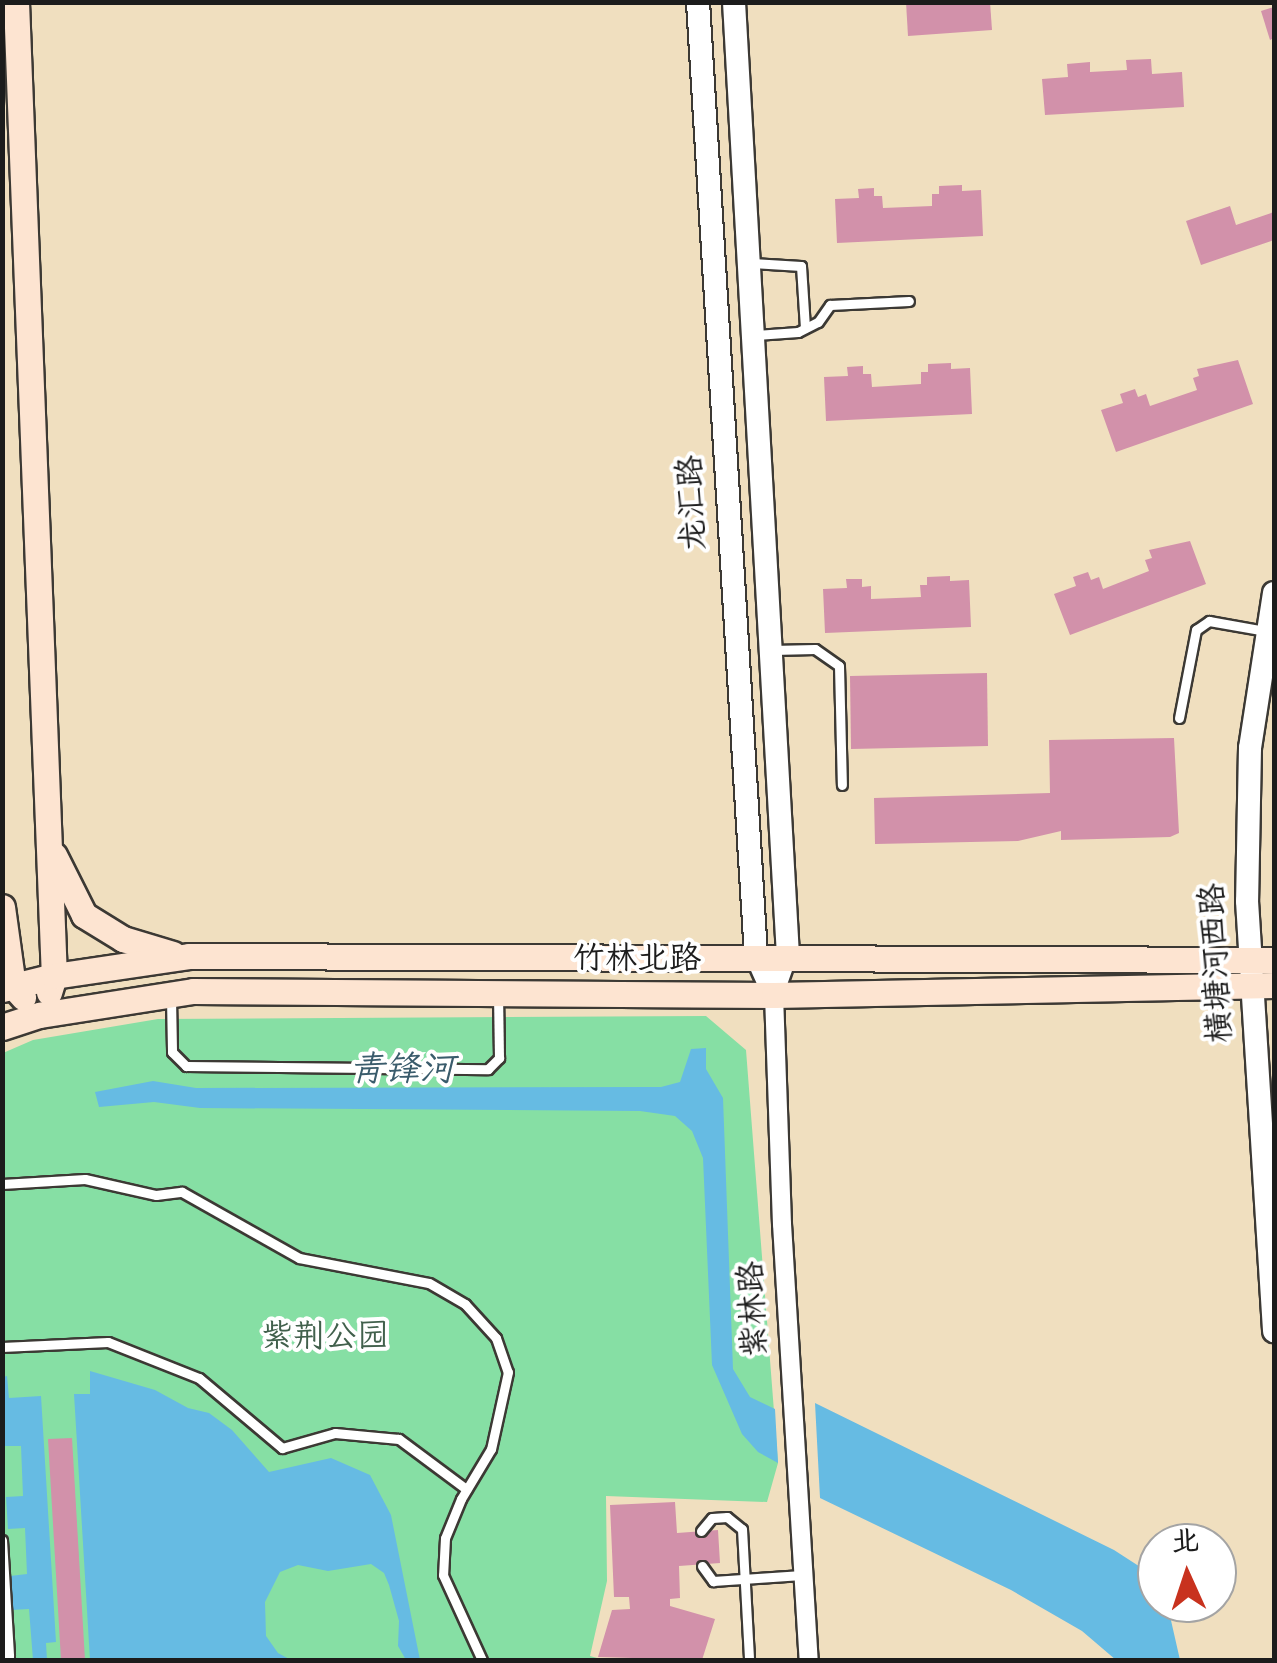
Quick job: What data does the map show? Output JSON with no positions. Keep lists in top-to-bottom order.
{
  "streets": {
    "main road": ["竹林北路"],
    "street": ["龙汇路", "横塘河西路", "紫林路"]
  },
  "crossings": [
    ["龙汇路", "竹林北路"],
    ["龙汇路", "紫林路"],
    ["竹林北路", "横塘河西路"],
    ["竹林北路", "紫林路"]
  ],
  "water": ["青锋河"],
  "parks": ["紫荆公园"],
  "north": "top"
}
